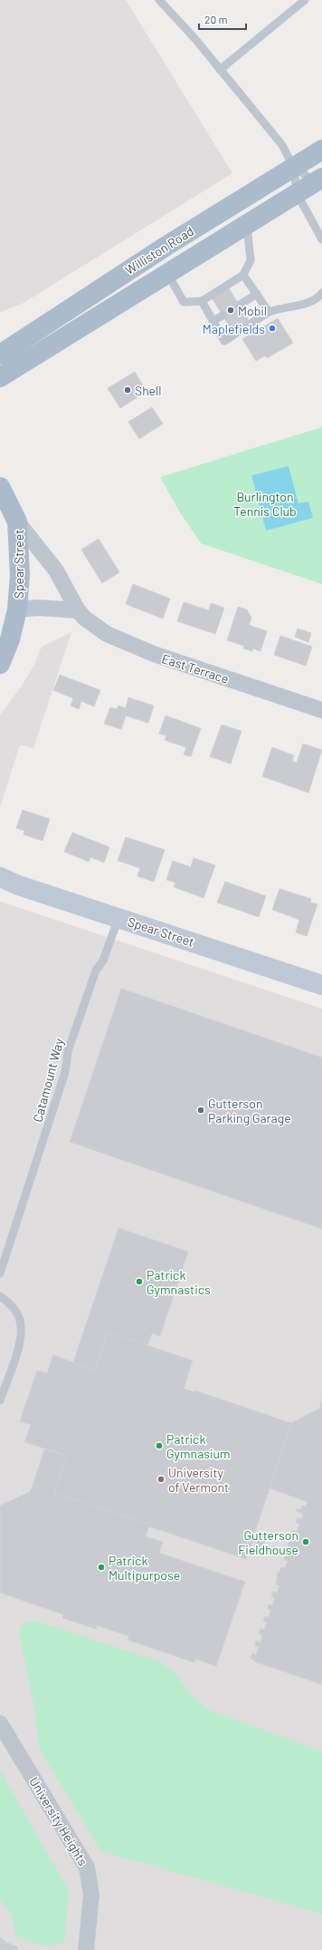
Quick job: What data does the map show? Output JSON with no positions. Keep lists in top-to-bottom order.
{
  "streets": {
    "main road": ["Williston Road", "Spear Street"],
    "street": ["East Terrace", "University Heights"],
    "lane": ["Catamount Way"]
  },
  "crossings": [
    ["Spear Street", "East Terrace"],
    ["Spear Street", "Catamount Way"]
  ],
  "parks": ["Burlington Tennis Club"],
  "places": [
    "Mobil",
    "Maplefields",
    "Shell",
    "Gutterson Parking Garage",
    "Patrick Gymnastics",
    "Patrick Gymnasium",
    "University of Vermont",
    "Gutterson Fieldhouse",
    "Patrick Multipurpose"
  ],
  "scale_bar": "20 m"
}
